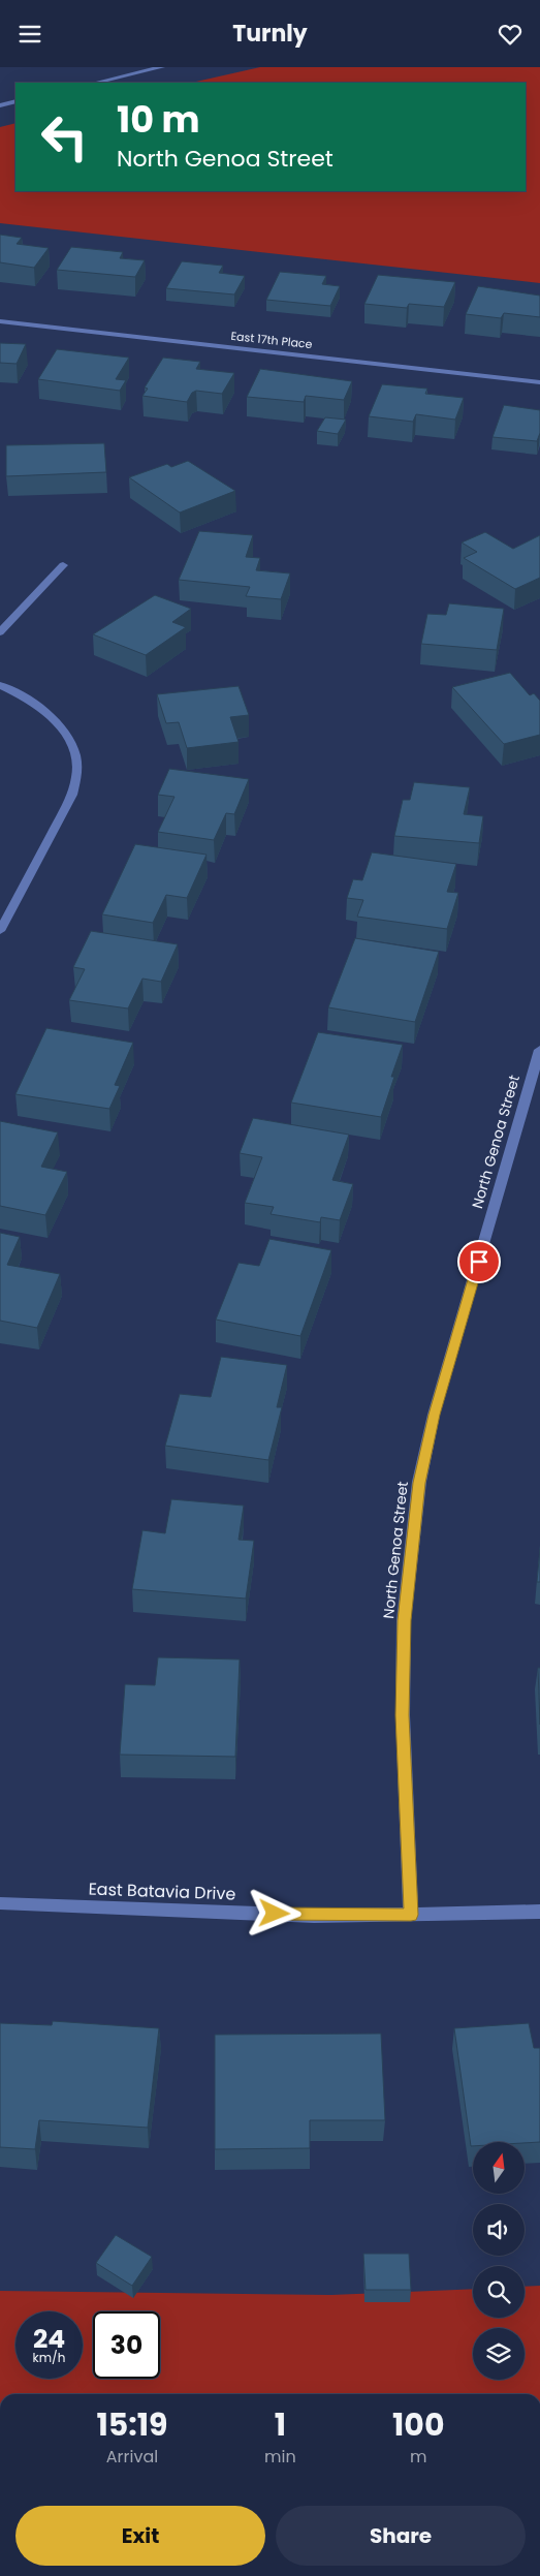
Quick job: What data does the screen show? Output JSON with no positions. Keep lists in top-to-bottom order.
{
  "streets": {
    "street": ["East 17th Place", "North Genoa Street", "East Batavia Drive"]
  },
  "crossings": [
    ["North Genoa Street", "East Batavia Drive"]
  ],
  "north": "top",
  "page": {
    "header": "Turnly",
    "turn": ["10 m", "North Genoa Street"],
    "speed": "24 km/h",
    "limit": "30",
    "eta": [
      "15:19",
      "Arrival",
      "1",
      "min",
      "100",
      "m"
    ],
    "buttons": ["Exit", "Share"]
  }
}
